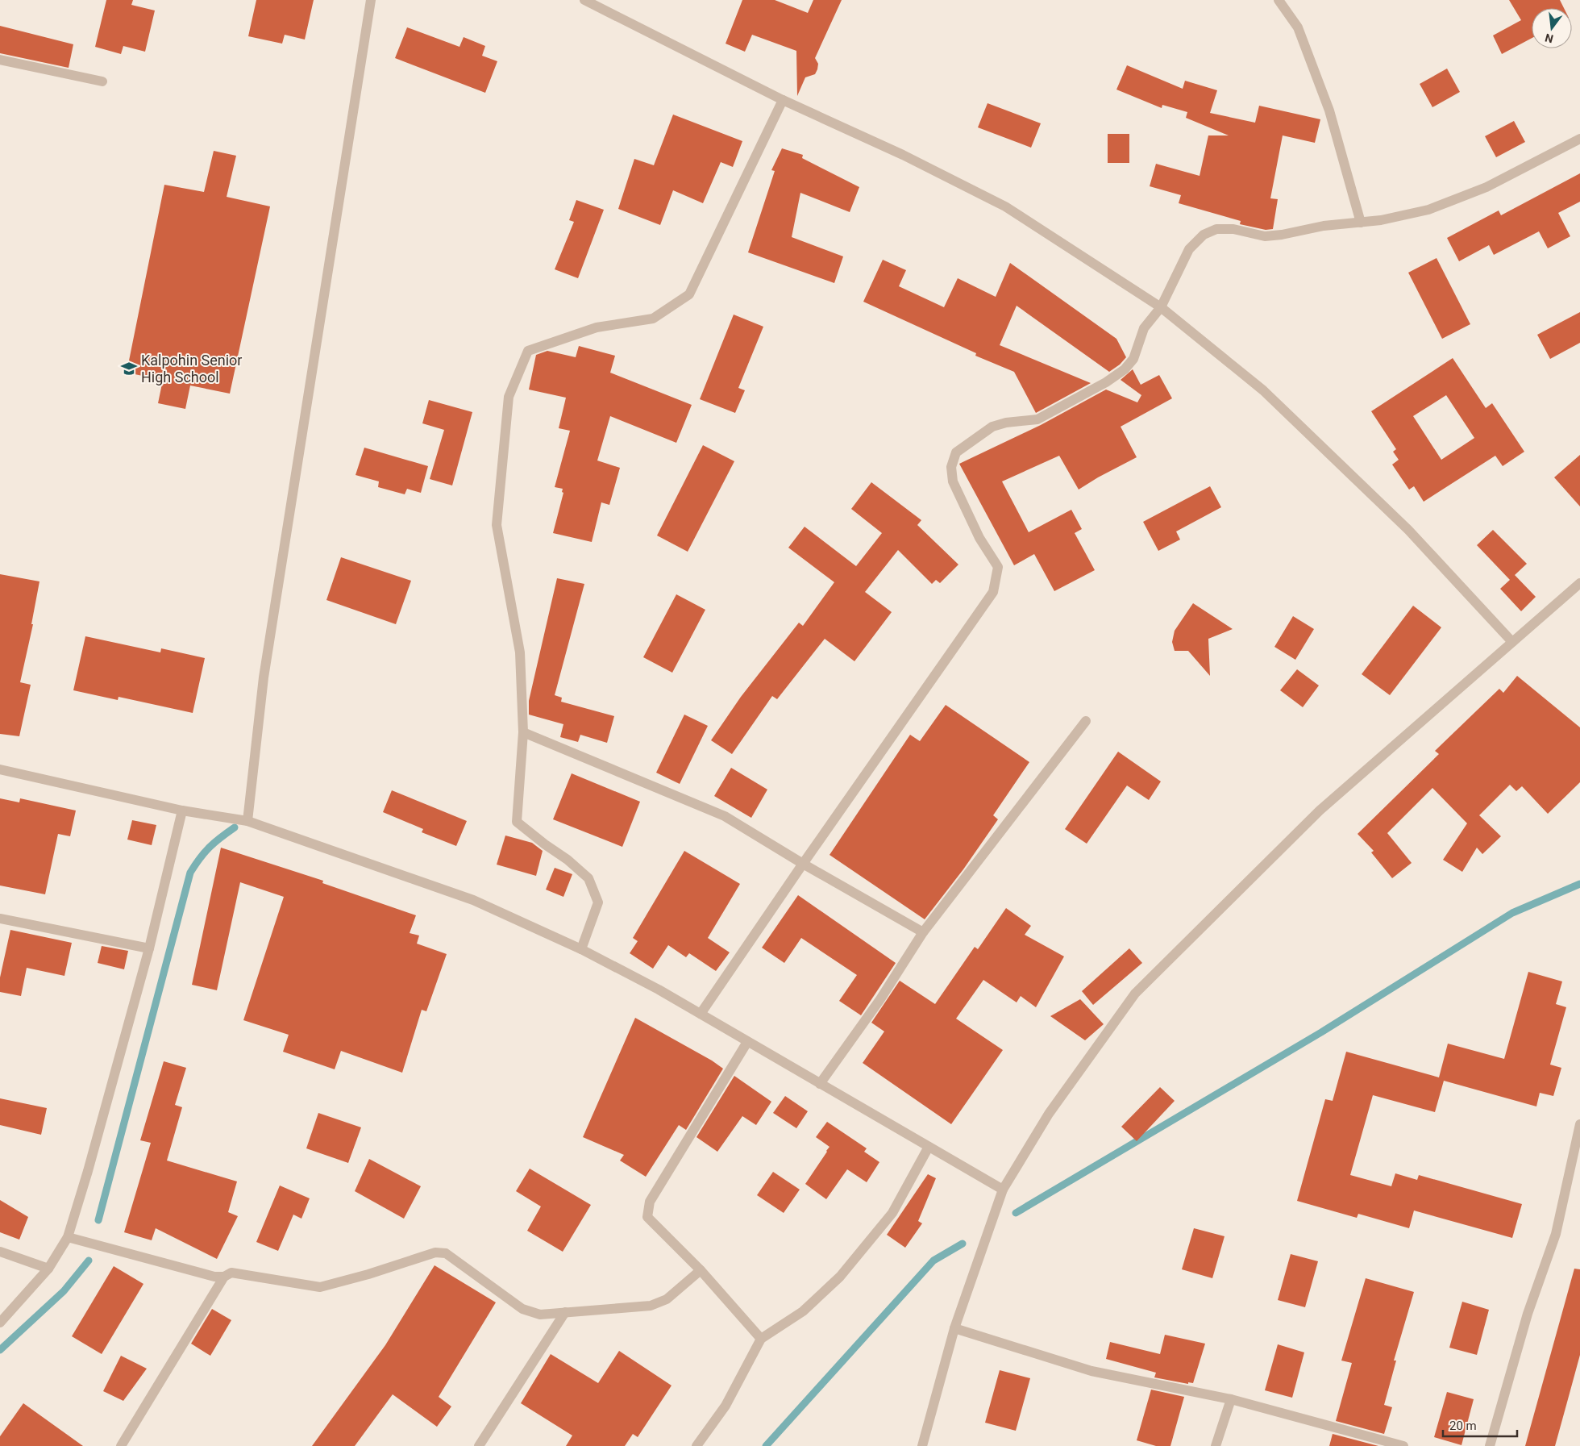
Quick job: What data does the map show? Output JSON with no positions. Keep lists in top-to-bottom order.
{
  "places": {
    "school or university": ["Kalpohin Senior High School"]
  },
  "scale_bar": "20 m",
  "north": "bottom"
}
